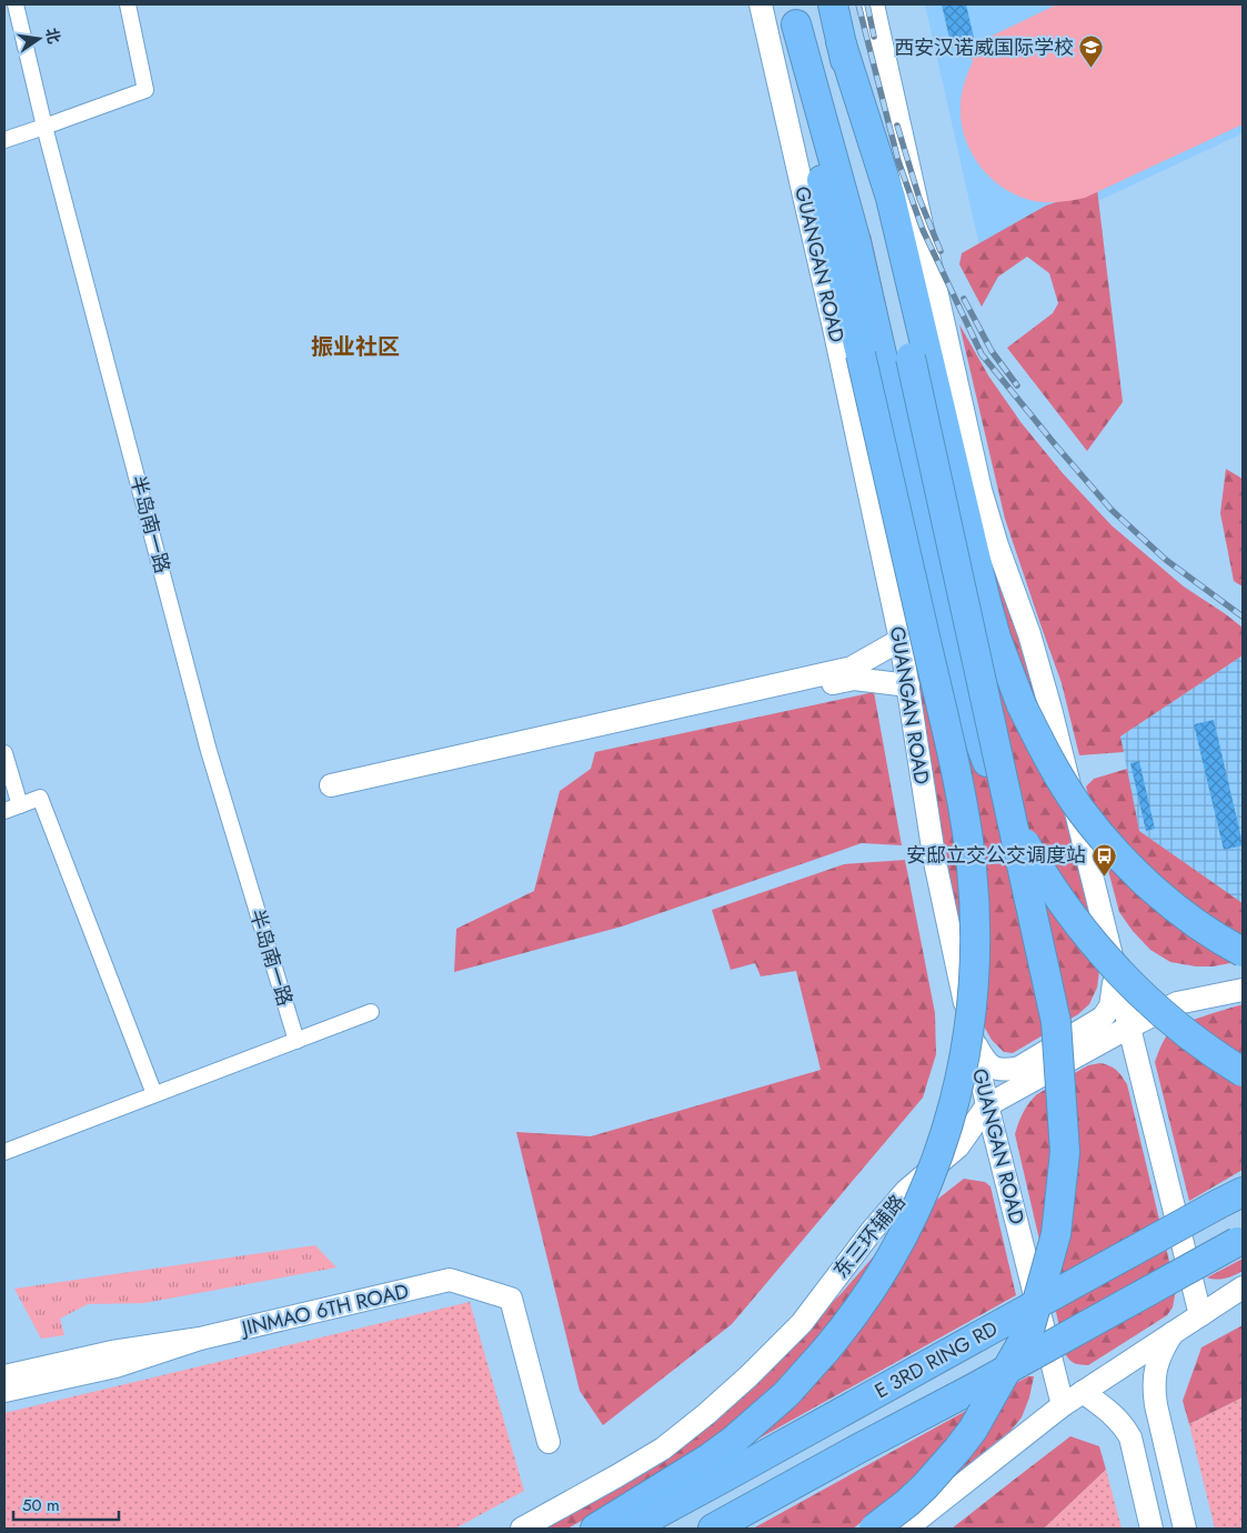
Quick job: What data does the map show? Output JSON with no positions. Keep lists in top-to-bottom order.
{
  "streets": {
    "highway": ["E 3RD RING RD"],
    "main road": ["GUANGAN ROAD", "东三环辅路", "JINMAO 6TH ROAD"],
    "street": ["半岛南一路"]
  },
  "crossings": [
    ["GUANGAN ROAD", "东三环辅路"]
  ],
  "districts": ["振业社区"],
  "places": {
    "school or university": ["西安汉诺威国际学校"],
    "bus stop": ["安邸立交公交调度站"]
  },
  "scale_bar": "50 m",
  "north": "right"
}
